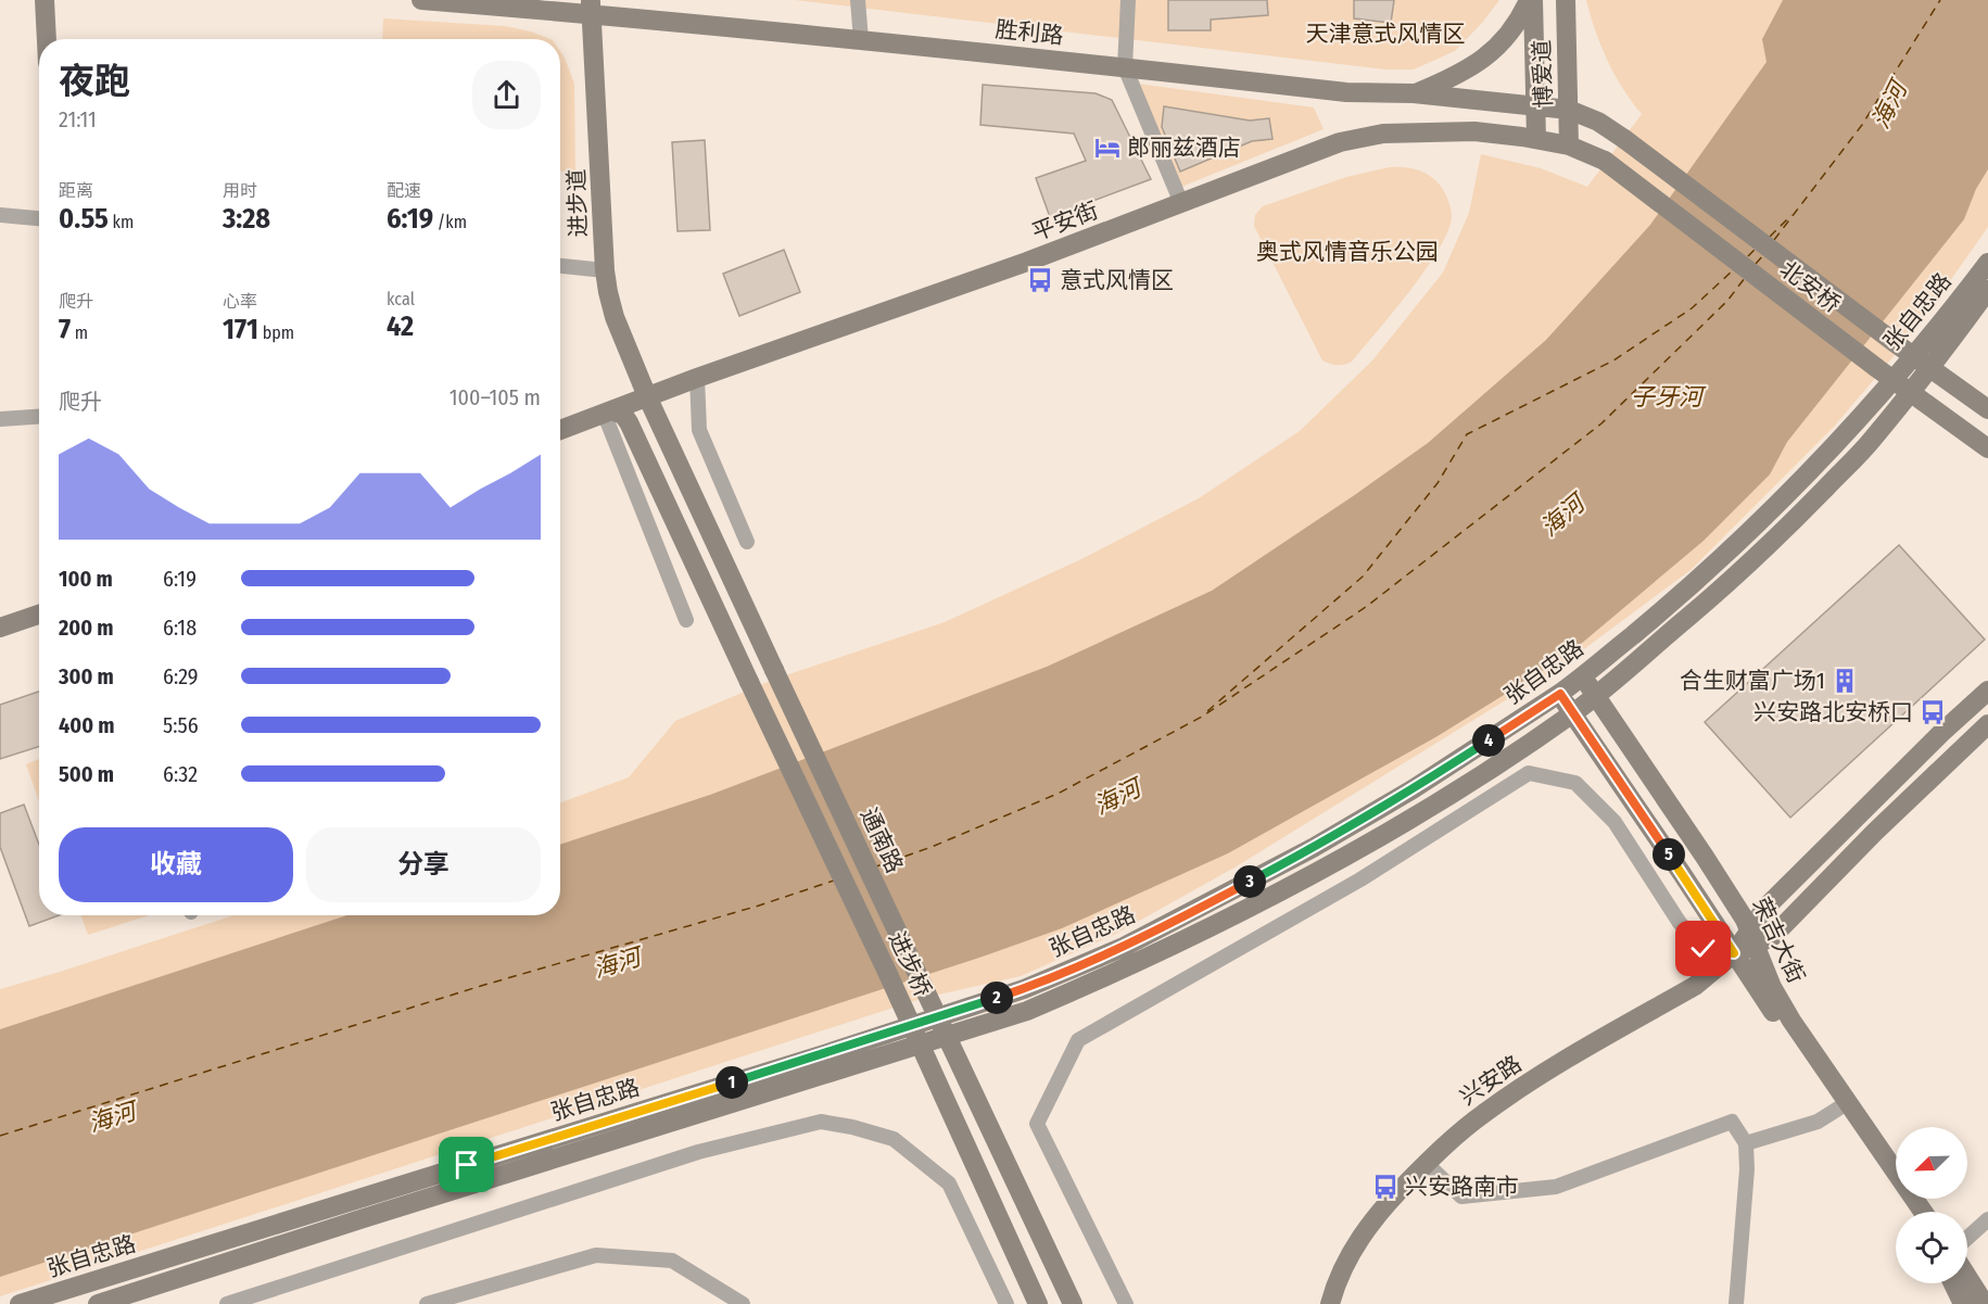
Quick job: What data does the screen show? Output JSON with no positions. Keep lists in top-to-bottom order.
{
  "streets": {
    "street": [
      "胜利路",
      "博爱道",
      "进步道",
      "平安街",
      "北安桥",
      "张自忠路",
      "通南路",
      "荣吉大街",
      "进步桥",
      "兴安路"
    ]
  },
  "crossings": [
    ["胜利路", "博爱道"],
    ["胜利路", "进步道"],
    ["胜利路", "平安街"],
    ["胜利路", "北安桥"],
    ["博爱道", "平安街"],
    ["博爱道", "北安桥"],
    ["进步道", "平安街"],
    ["进步道", "通南路"],
    ["平安街", "北安桥"],
    ["平安街", "通南路"],
    ["平安街", "进步桥"],
    ["张自忠路", "荣吉大街"],
    ["荣吉大街", "兴安路"]
  ],
  "water": ["海河", "子牙河"],
  "parks": ["天津意式风情区", "奥式风情音乐公园"],
  "places": {
    "hotel": ["郎丽兹酒店"],
    "bus stop": ["意式风情区", "兴安路北安桥口", "兴安路南市"],
    "building": ["合生财富广场1"]
  },
  "north": "bottom left",
  "page": {
    "heading": ["夜跑", "21:11"],
    "stats": [
      ["距离", "0.55 km"],
      ["用时", "3:28"],
      ["配速", "6:19 /km"],
      ["爬升", "7 m"],
      ["心率", "171 bpm"],
      ["kcal", "42"]
    ],
    "chart": ["爬升", "100–105 m"],
    "list": [
      {
        "name": "100 m",
        "note": "6:19"
      },
      {
        "name": "200 m",
        "note": "6:18"
      },
      {
        "name": "300 m",
        "note": "6:29"
      },
      {
        "name": "400 m",
        "note": "5:56"
      },
      {
        "name": "500 m",
        "note": "6:32"
      }
    ],
    "pins": [
      "4",
      "5",
      "3",
      "2",
      "1"
    ],
    "buttons": ["收藏", "分享"]
  }
}
